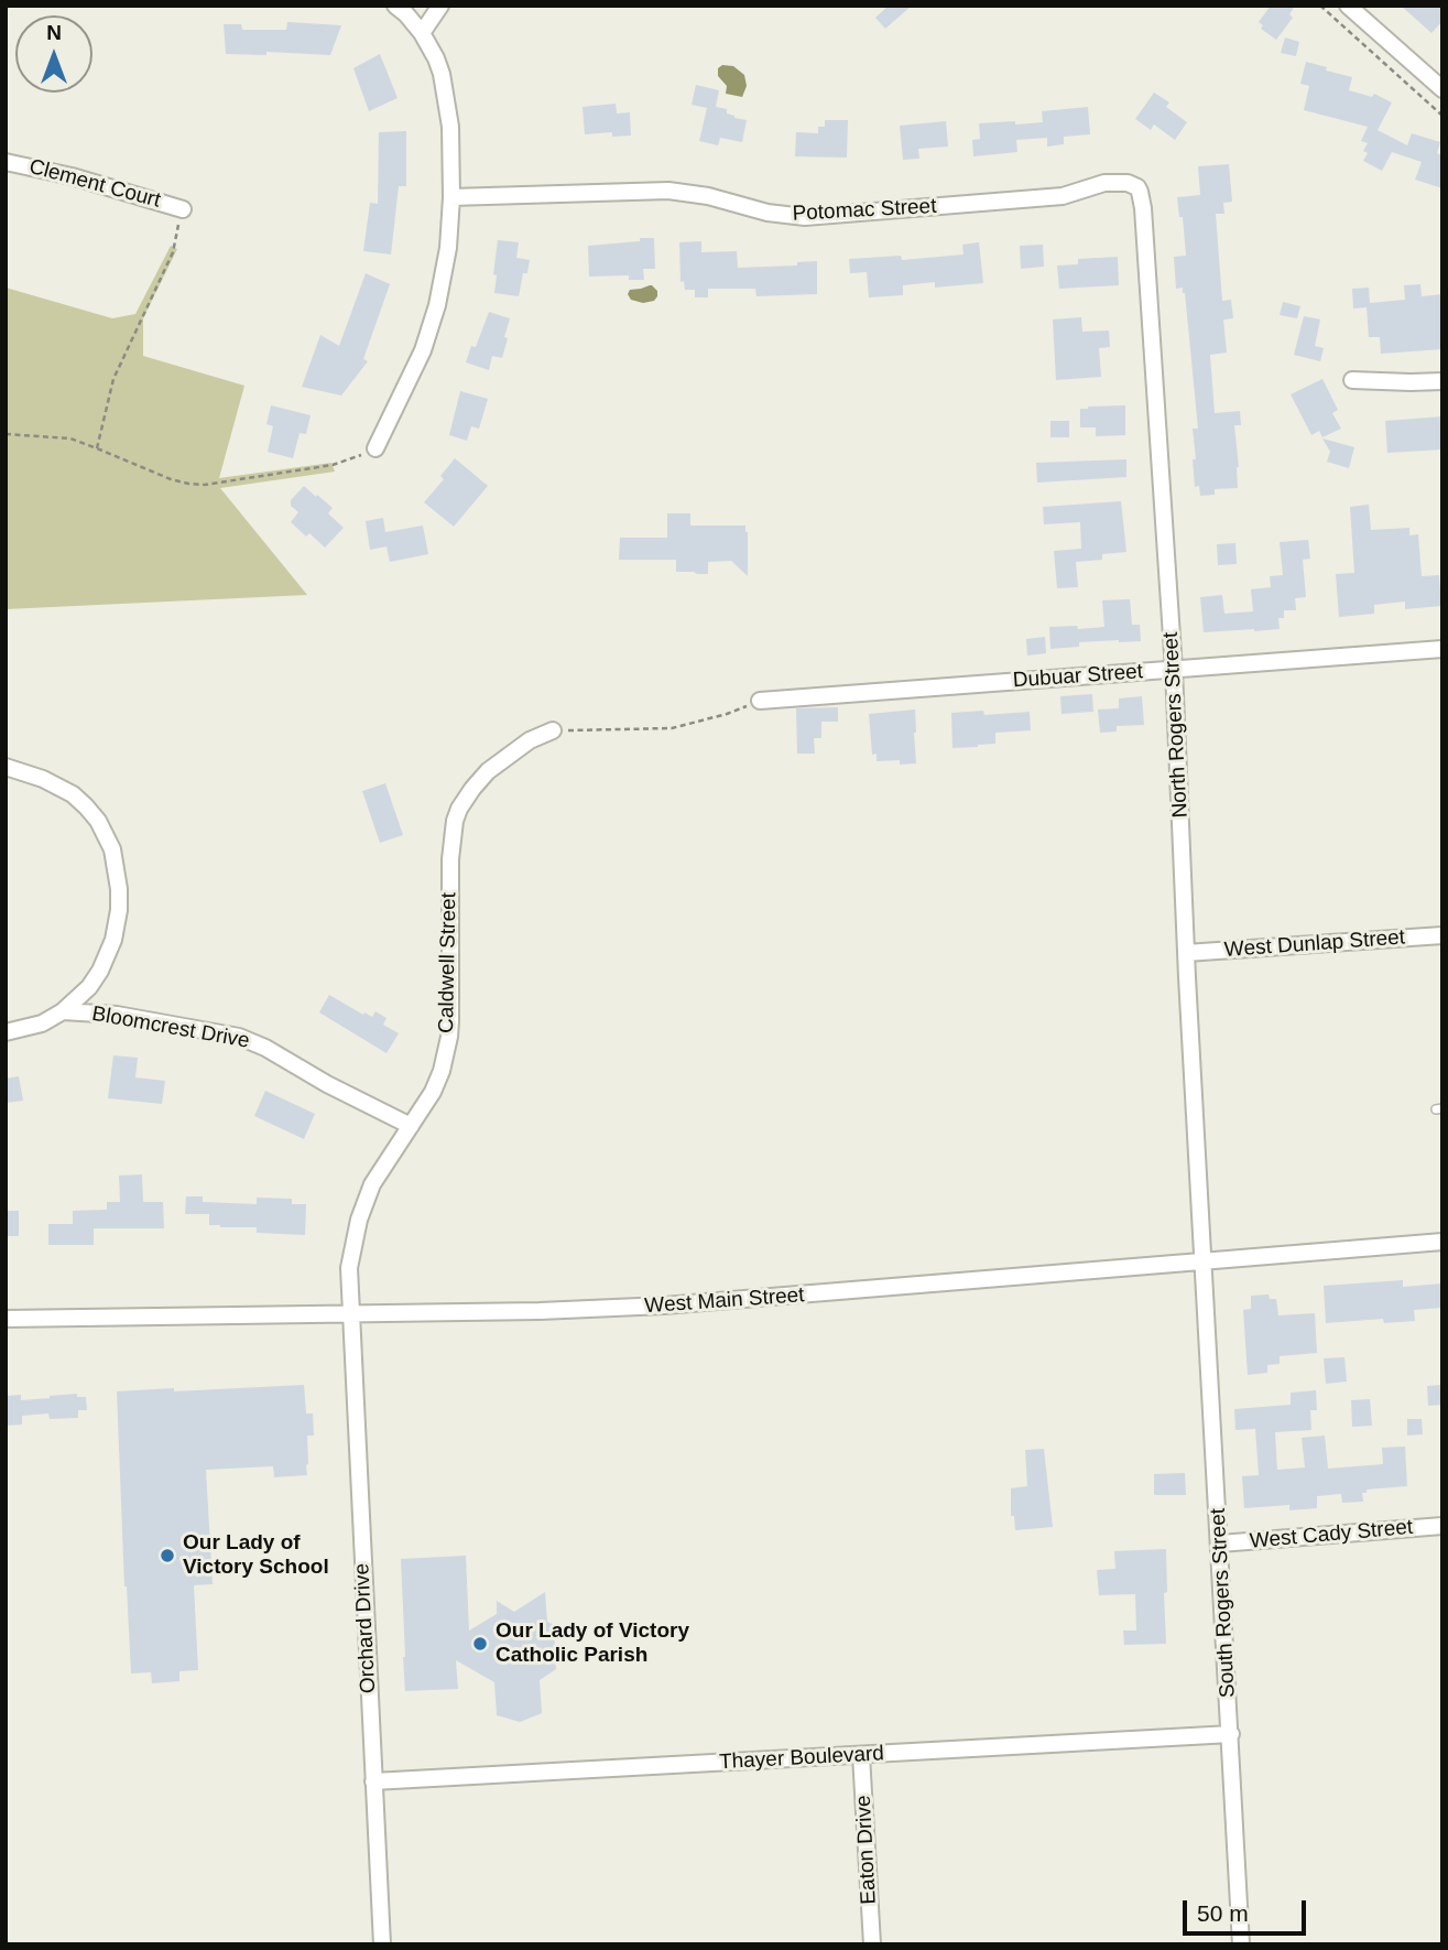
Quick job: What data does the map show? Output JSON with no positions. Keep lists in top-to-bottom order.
{
  "streets": {
    "street": [
      "Clement Court",
      "Potomac Street",
      "Dubuar Street",
      "North Rogers Street",
      "West Dunlap Street",
      "Caldwell Street",
      "Bloomcrest Drive",
      "West Main Street",
      "West Cady Street",
      "South Rogers Street",
      "Orchard Drive",
      "Thayer Boulevard",
      "Eaton Drive"
    ]
  },
  "crossings": [
    ["Potomac Street", "North Rogers Street"],
    ["Dubuar Street", "North Rogers Street"],
    ["North Rogers Street", "West Dunlap Street"],
    ["North Rogers Street", "West Main Street"],
    ["North Rogers Street", "South Rogers Street"],
    ["Caldwell Street", "Bloomcrest Drive"],
    ["Caldwell Street", "West Main Street"],
    ["Caldwell Street", "Orchard Drive"],
    ["West Main Street", "South Rogers Street"],
    ["West Main Street", "Orchard Drive"],
    ["West Cady Street", "South Rogers Street"],
    ["South Rogers Street", "Thayer Boulevard"],
    ["Orchard Drive", "Thayer Boulevard"],
    ["Thayer Boulevard", "Eaton Drive"]
  ],
  "places": ["Our Lady of Victory School", "Our Lady of Victory Catholic Parish"],
  "scale_bar": "50 m",
  "north": "top"
}
